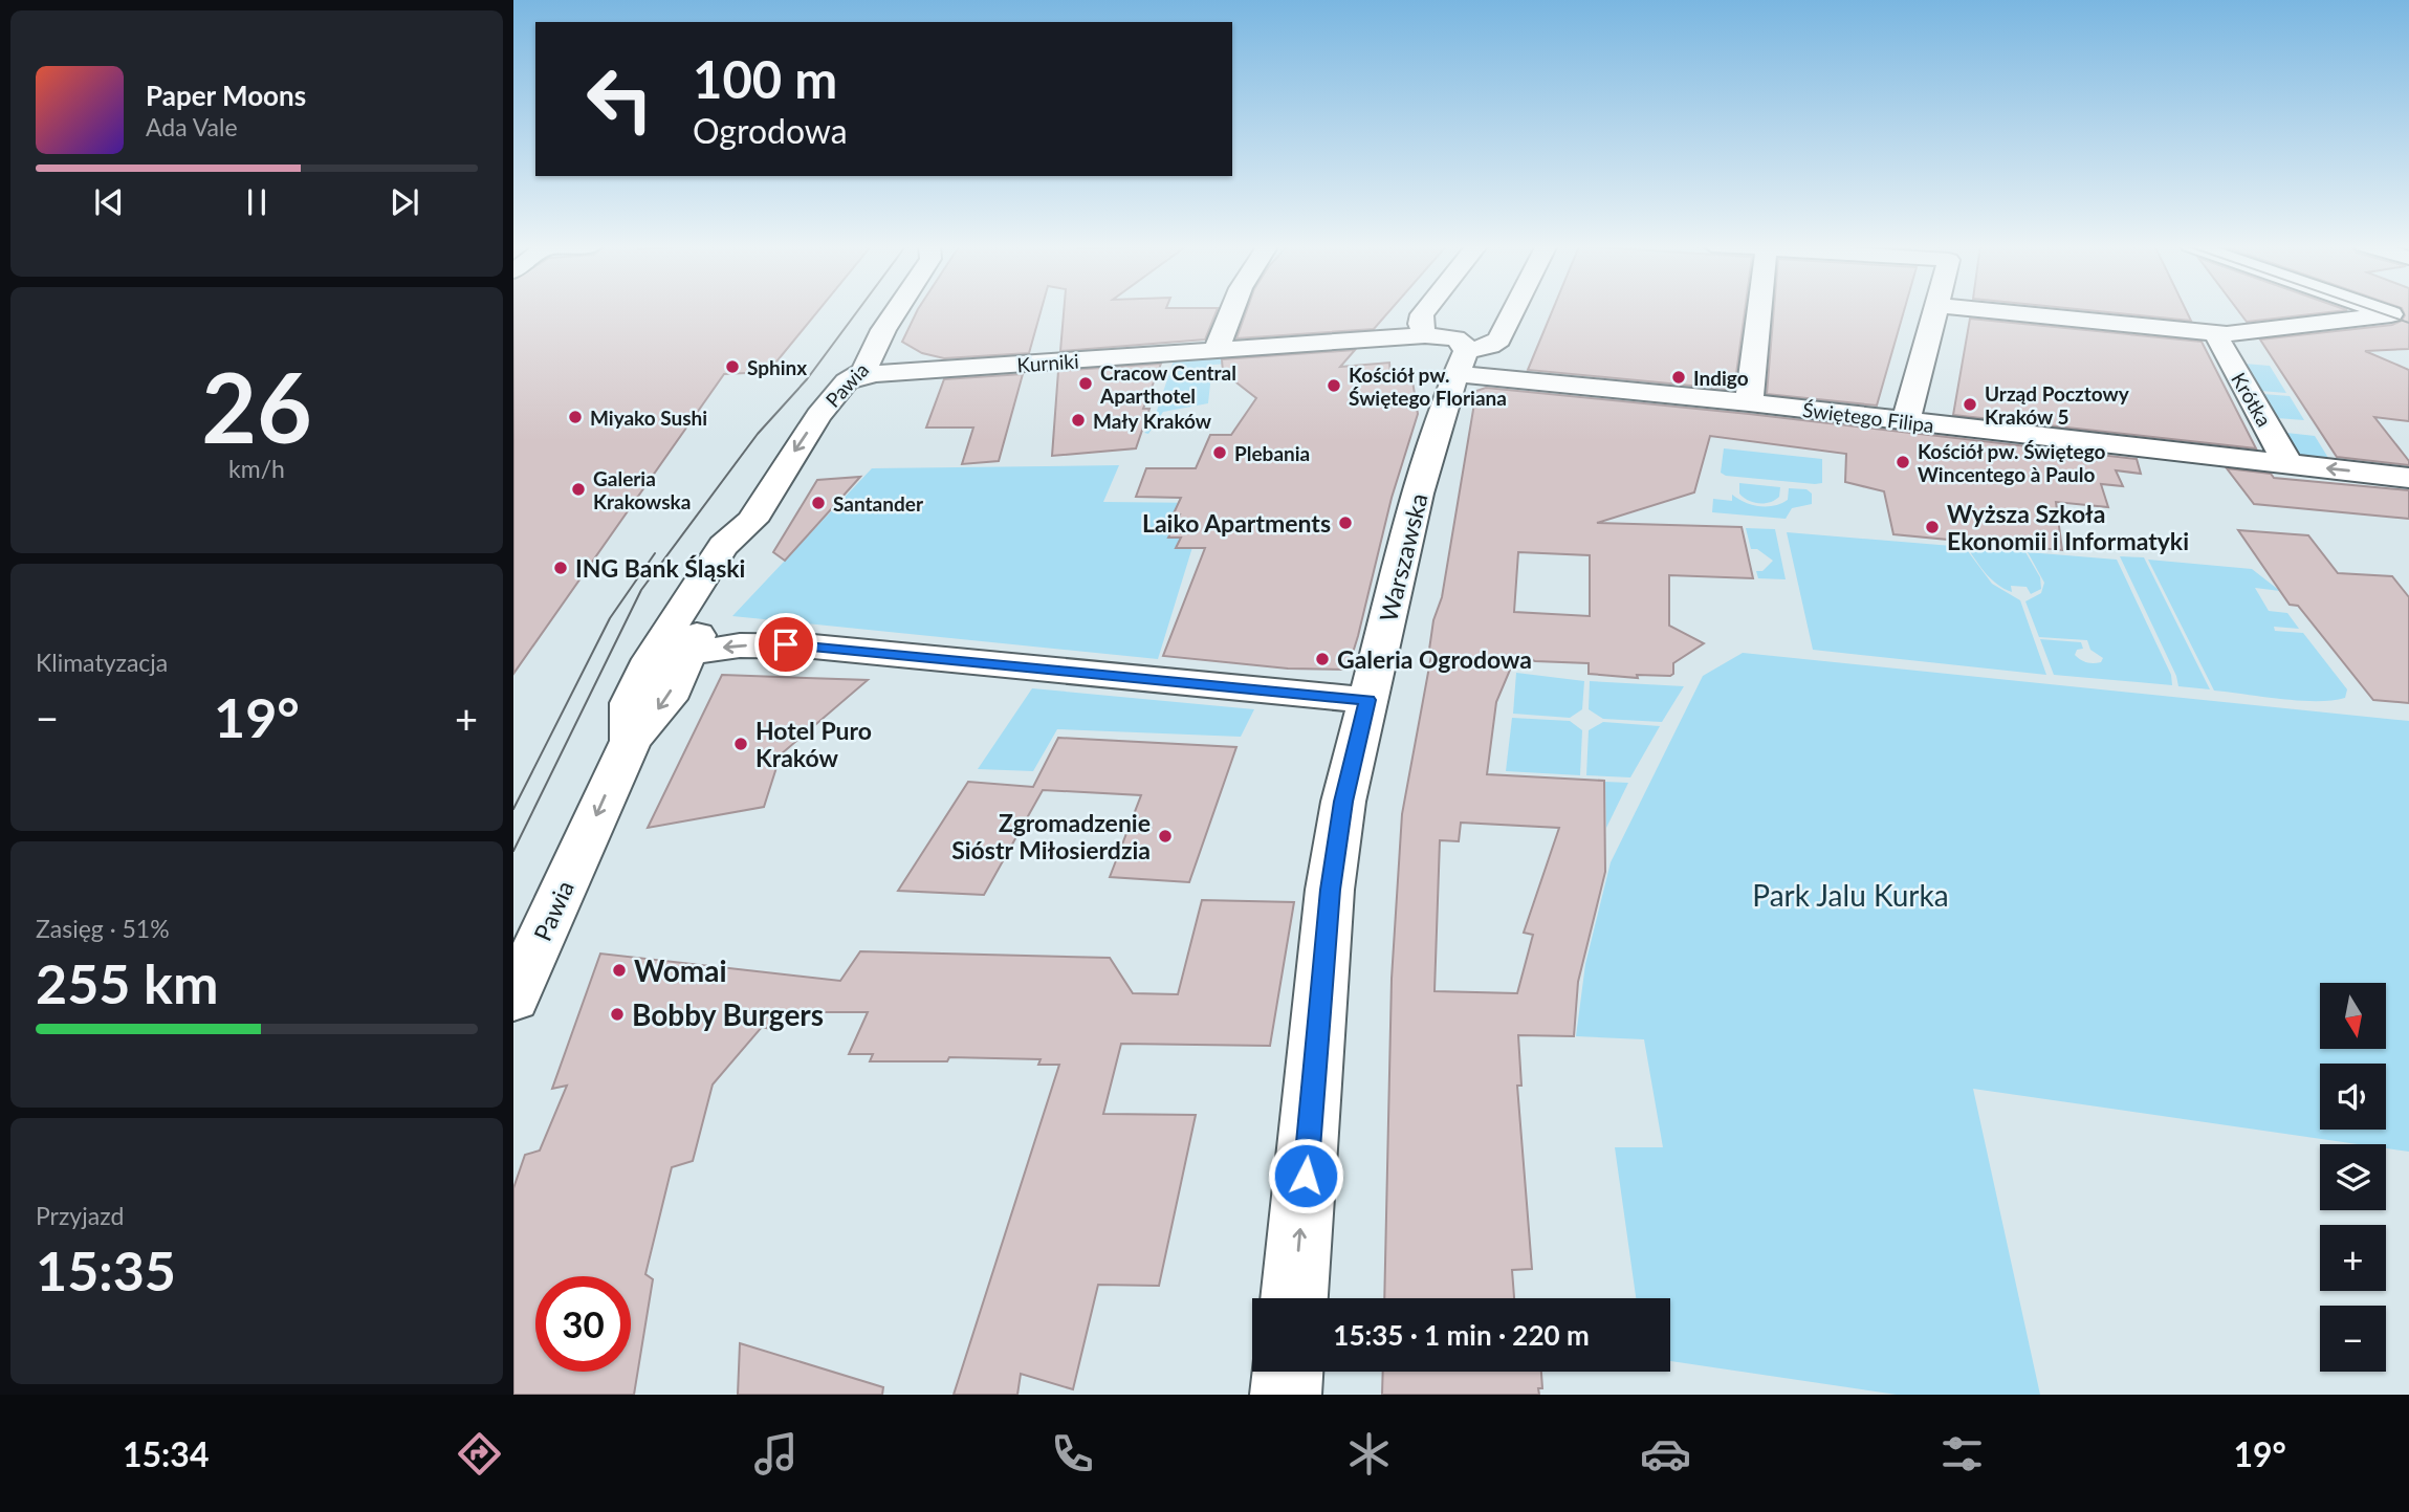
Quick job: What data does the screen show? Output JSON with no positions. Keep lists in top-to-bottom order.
{
  "streets": {
    "street": [
      "Kurniki",
      "Pawia",
      "Krótka",
      "Świętego Filipa",
      "Warszawska"
    ]
  },
  "crossings": [
    ["Kurniki", "Pawia"],
    ["Kurniki", "Świętego Filipa"],
    ["Kurniki", "Warszawska"],
    ["Krótka", "Świętego Filipa"],
    ["Świętego Filipa", "Warszawska"]
  ],
  "one_way": ["Pawia", "Warszawska"],
  "parks": ["Park Jalu Kurka"],
  "places": [
    "Sphinx",
    "Indigo",
    "Cracow Central Aparthotel",
    "Kościół pw. Świętego Floriana",
    "Urząd Pocztowy Kraków 5",
    "Miyako Sushi",
    "Mały Kraków",
    "Plebania",
    "Kościół pw. Świętego Wincentego à Paulo",
    "Galeria Krakowska",
    "Santander",
    "Laiko Apartments",
    "Wyższa Szkoła Ekonomii i Informatyki",
    "ING Bank Śląski",
    "Galeria Ogrodowa",
    "Hotel Puro Kraków",
    "Zgromadzenie Sióstr Miłosierdzia",
    "Womai",
    "Bobby Burgers"
  ],
  "north": "bottom",
  "page": {
    "turn": ["100 m", "Ogrodowa"],
    "song": ["Paper Moons", "Ada Vale"],
    "tile": [
      ["26", "km/h"],
      "Klimatyzacja",
      ["Zasięg · 51%", "255 km"],
      ["Przyjazd", "15:35"]
    ],
    "heat": ["−", "19°", "+"],
    "map_buttons": ["+", "−"],
    "limit": "30",
    "trip": "15:35 · 1 min · 220 m",
    "tabs": ["15:34", "19°"]
  }
}
